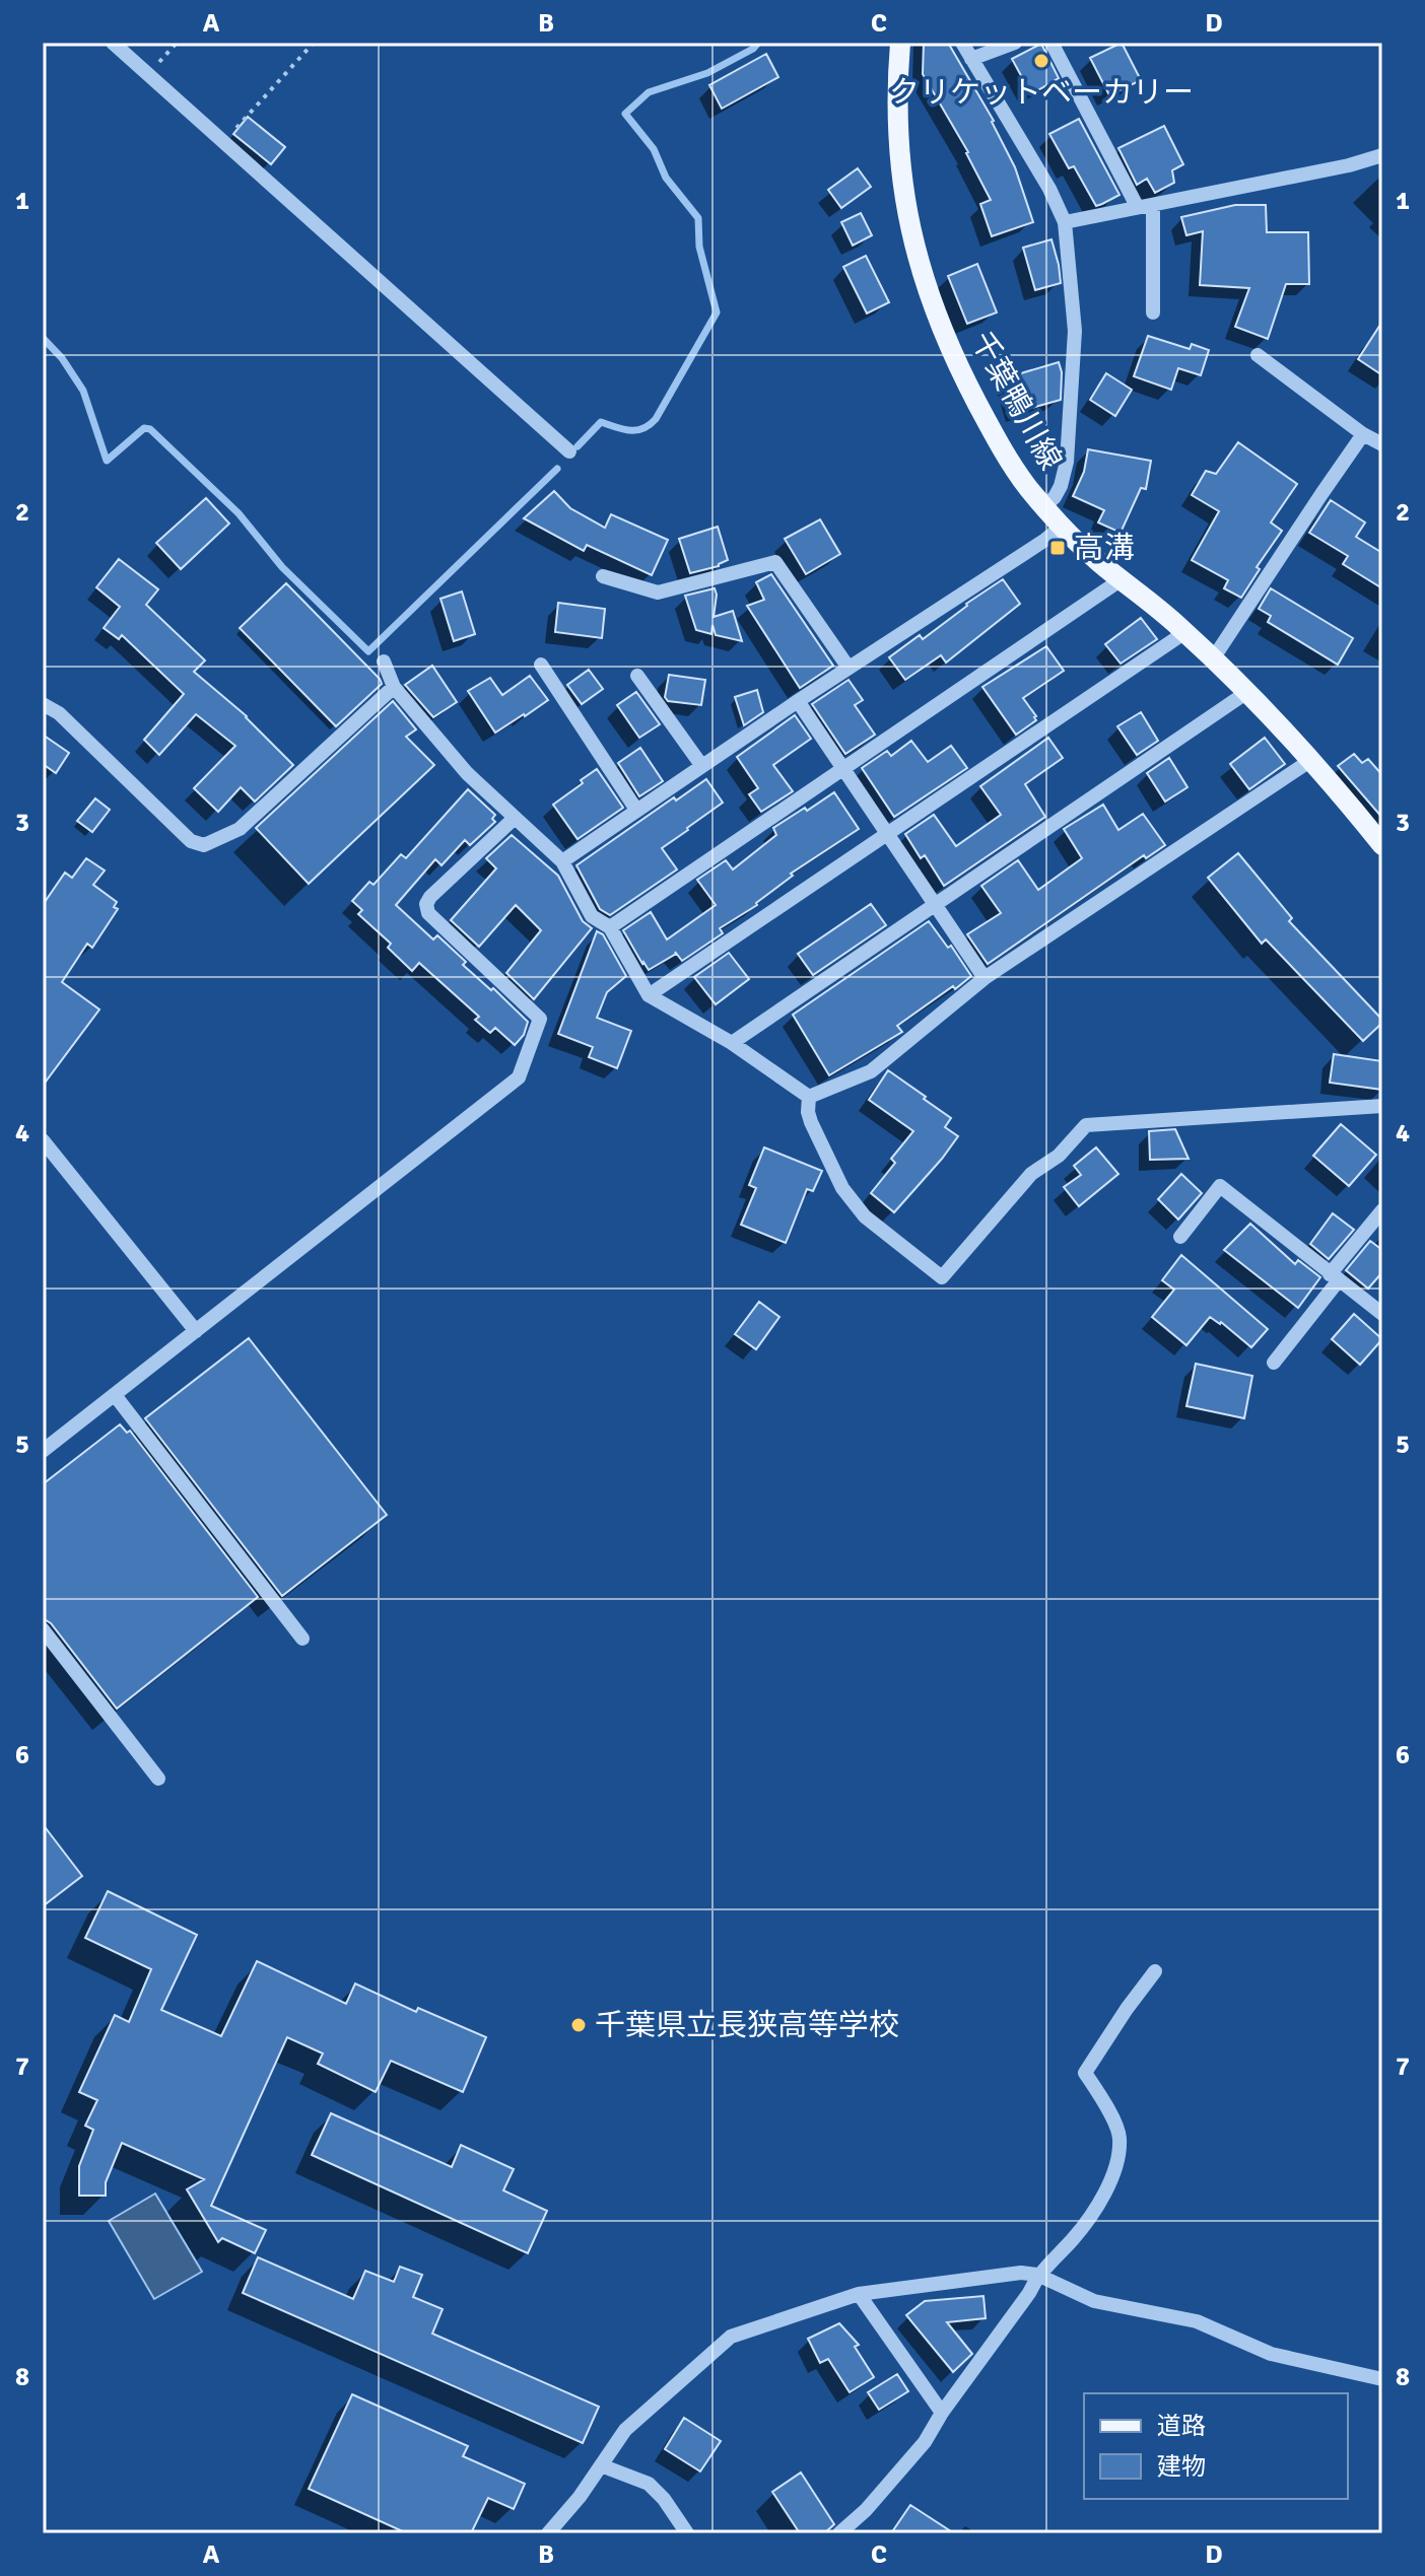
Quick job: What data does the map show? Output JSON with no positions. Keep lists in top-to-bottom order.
{
  "streets": {
    "main road": ["千葉鴨川線"]
  },
  "places": {
    "other": ["クリケットベーカリー", "千葉県立長狭高等学校"],
    "transit": ["高溝"]
  },
  "legend": ["道路", "建物"],
  "grid": {
    "columns": [
      "A",
      "B",
      "C",
      "D"
    ],
    "rows": [
      "1",
      "2",
      "3",
      "4",
      "5",
      "6",
      "7",
      "8"
    ]
  }
}
